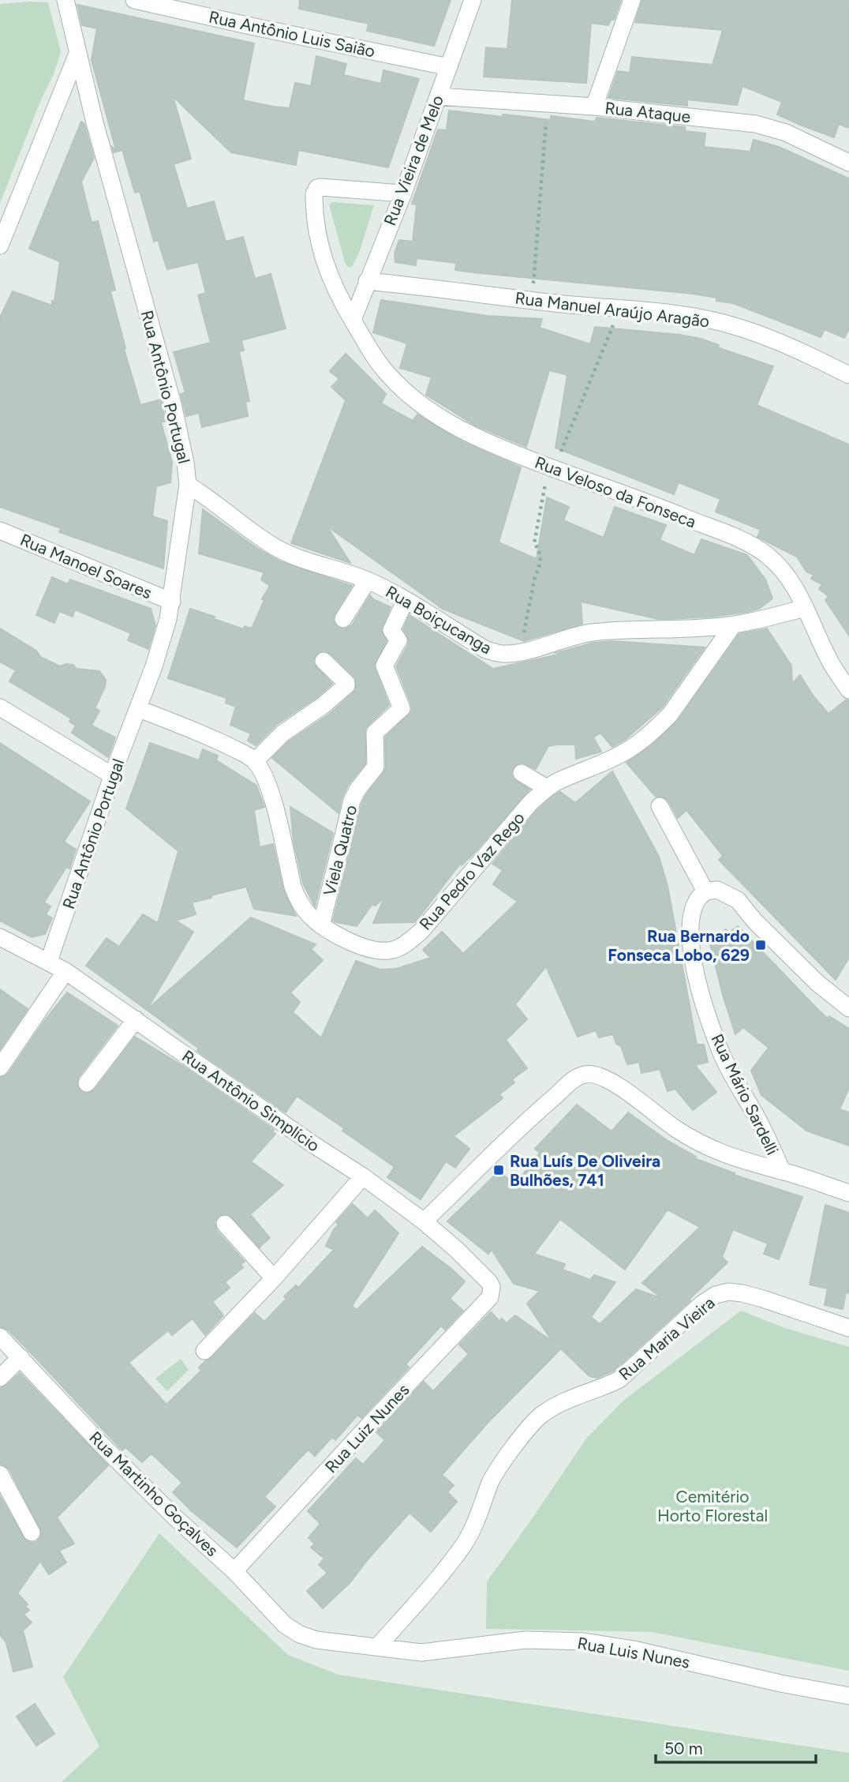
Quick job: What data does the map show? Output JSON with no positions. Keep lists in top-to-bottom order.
{
  "streets": {
    "street": [
      "Rua Antônio Luis Saião",
      "Rua Ataque",
      "Rua Vieira de Melo",
      "Rua Manuel Araújo Aragão",
      "Rua Antônio Portugal",
      "Rua Veloso da Fonseca",
      "Rua Manoel Soares",
      "Rua Boiçucanga",
      "Viela Quatro",
      "Rua Pedro Vaz Rego",
      "Rua Mário Sardelli",
      "Rua Antônio Simplício",
      "Rua Maria Vieira",
      "Rua Luiz Nunes",
      "Rua Martinho Goçalves",
      "Rua Luis Nunes"
    ]
  },
  "crossings": [
    ["Rua Antônio Luis Saião", "Rua Vieira de Melo"],
    ["Rua Ataque", "Rua Vieira de Melo"],
    ["Rua Vieira de Melo", "Rua Manuel Araújo Aragão"],
    ["Rua Vieira de Melo", "Rua Veloso da Fonseca"],
    ["Rua Antônio Portugal", "Rua Manoel Soares"],
    ["Rua Antônio Portugal", "Rua Boiçucanga"],
    ["Rua Antônio Portugal", "Rua Antônio Simplício"],
    ["Rua Veloso da Fonseca", "Rua Boiçucanga"],
    ["Rua Boiçucanga", "Viela Quatro"],
    ["Rua Boiçucanga", "Rua Pedro Vaz Rego"],
    ["Viela Quatro", "Rua Pedro Vaz Rego"],
    ["Rua Antônio Simplício", "Rua Luiz Nunes"],
    ["Rua Maria Vieira", "Rua Luis Nunes"],
    ["Rua Luiz Nunes", "Rua Martinho Goçalves"],
    ["Rua Martinho Goçalves", "Rua Luis Nunes"]
  ],
  "parks": ["Cemitério Horto Florestal"],
  "places": {
    "transit": ["Rua Bernardo Fonseca Lobo, 629", "Rua Luís De Oliveira Bulhões, 741"]
  },
  "scale_bar": "50 m"
}
